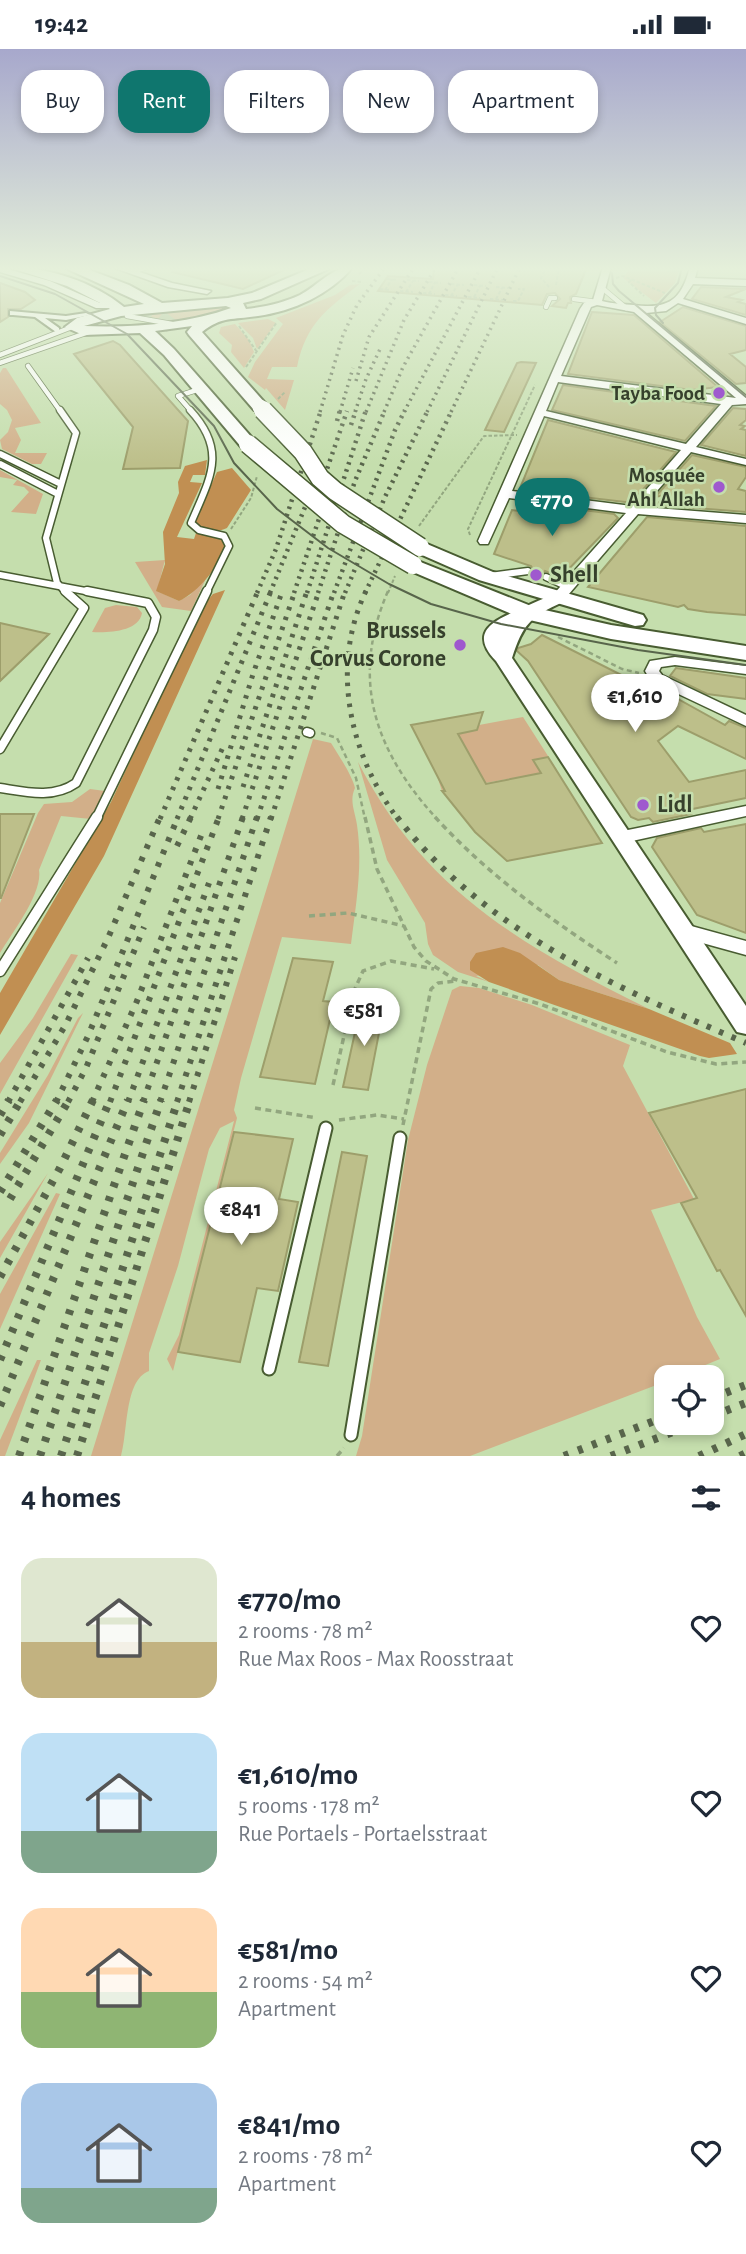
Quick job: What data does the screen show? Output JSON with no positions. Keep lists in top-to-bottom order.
{
  "places": [
    "Tayba Food",
    "Mosquée Ahl Allah",
    "Shell",
    "Brussels Corvus Corone",
    "Lidl"
  ],
  "page": {
    "status": "19:42",
    "chip": [
      "Buy",
      "Rent",
      "Filters",
      "New",
      "Apartment"
    ],
    "price": [
      "€770",
      "€1,610",
      "€581",
      "€841"
    ],
    "heading": "4 homes",
    "list": [
      {
        "name": "€770/mo",
        "note": "2 rooms · 78 m² · Rue Max Roos - Max Roosstraat"
      },
      {
        "name": "€1,610/mo",
        "note": "5 rooms · 178 m² · Rue Portaels - Portaelsstraat"
      },
      {
        "name": "€581/mo",
        "note": "2 rooms · 54 m² · Apartment"
      },
      {
        "name": "€841/mo",
        "note": "2 rooms · 78 m² · Apartment"
      }
    ]
  }
}
